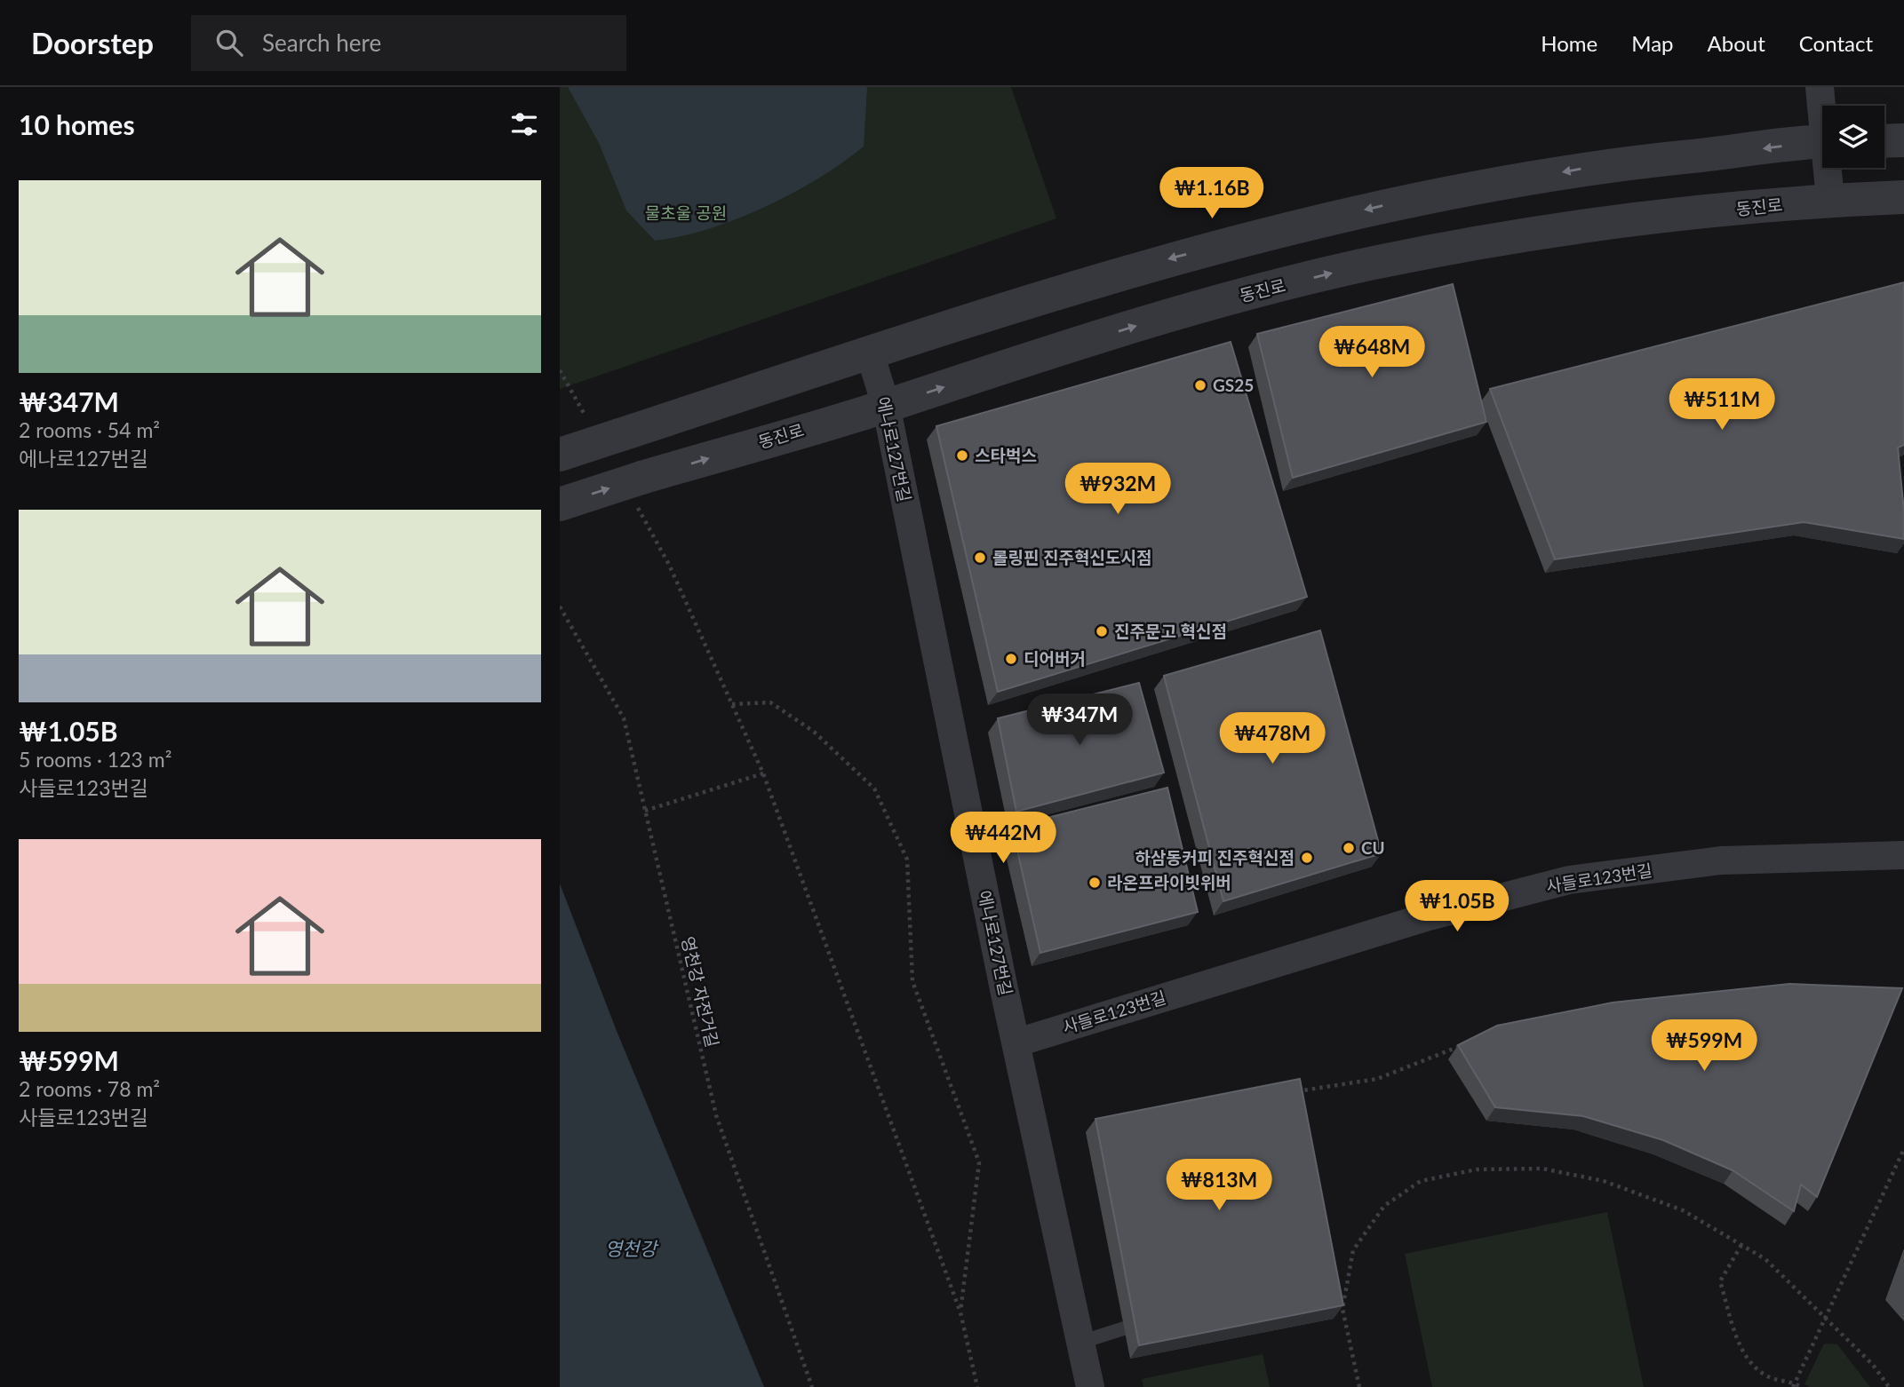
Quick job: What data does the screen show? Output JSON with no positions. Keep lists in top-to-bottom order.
{
  "streets": {
    "street": ["동진로", "에나로127번길", "사들로123번길"],
    "path": ["영천강 자전거길"]
  },
  "crossings": [
    ["동진로", "에나로127번길"],
    ["에나로127번길", "사들로123번길"]
  ],
  "water": ["영천강"],
  "parks": ["물초울 공원"],
  "places": [
    "GS25",
    "스타벅스",
    "롤링핀 진주혁신도시점",
    "진주문고 혁신점",
    "디어버거",
    "CU",
    "하삼동커피 진주혁신점",
    "라온프라이빗위버"
  ],
  "page": {
    "header": "Doorstep",
    "search": "Search here",
    "nav": [
      "Home",
      "Map",
      "About",
      "Contact"
    ],
    "heading": "10 homes",
    "list": [
      {
        "name": "₩347M",
        "note": "2 rooms · 54 m² · 에나로127번길"
      },
      {
        "name": "₩1.05B",
        "note": "5 rooms · 123 m² · 사들로123번길"
      },
      {
        "name": "₩599M",
        "note": "2 rooms · 78 m² · 사들로123번길"
      }
    ],
    "price": [
      "₩1.16B",
      "₩648M",
      "₩511M",
      "₩932M",
      "₩347M",
      "₩478M",
      "₩442M",
      "₩1.05B",
      "₩599M",
      "₩813M"
    ]
  }
}
